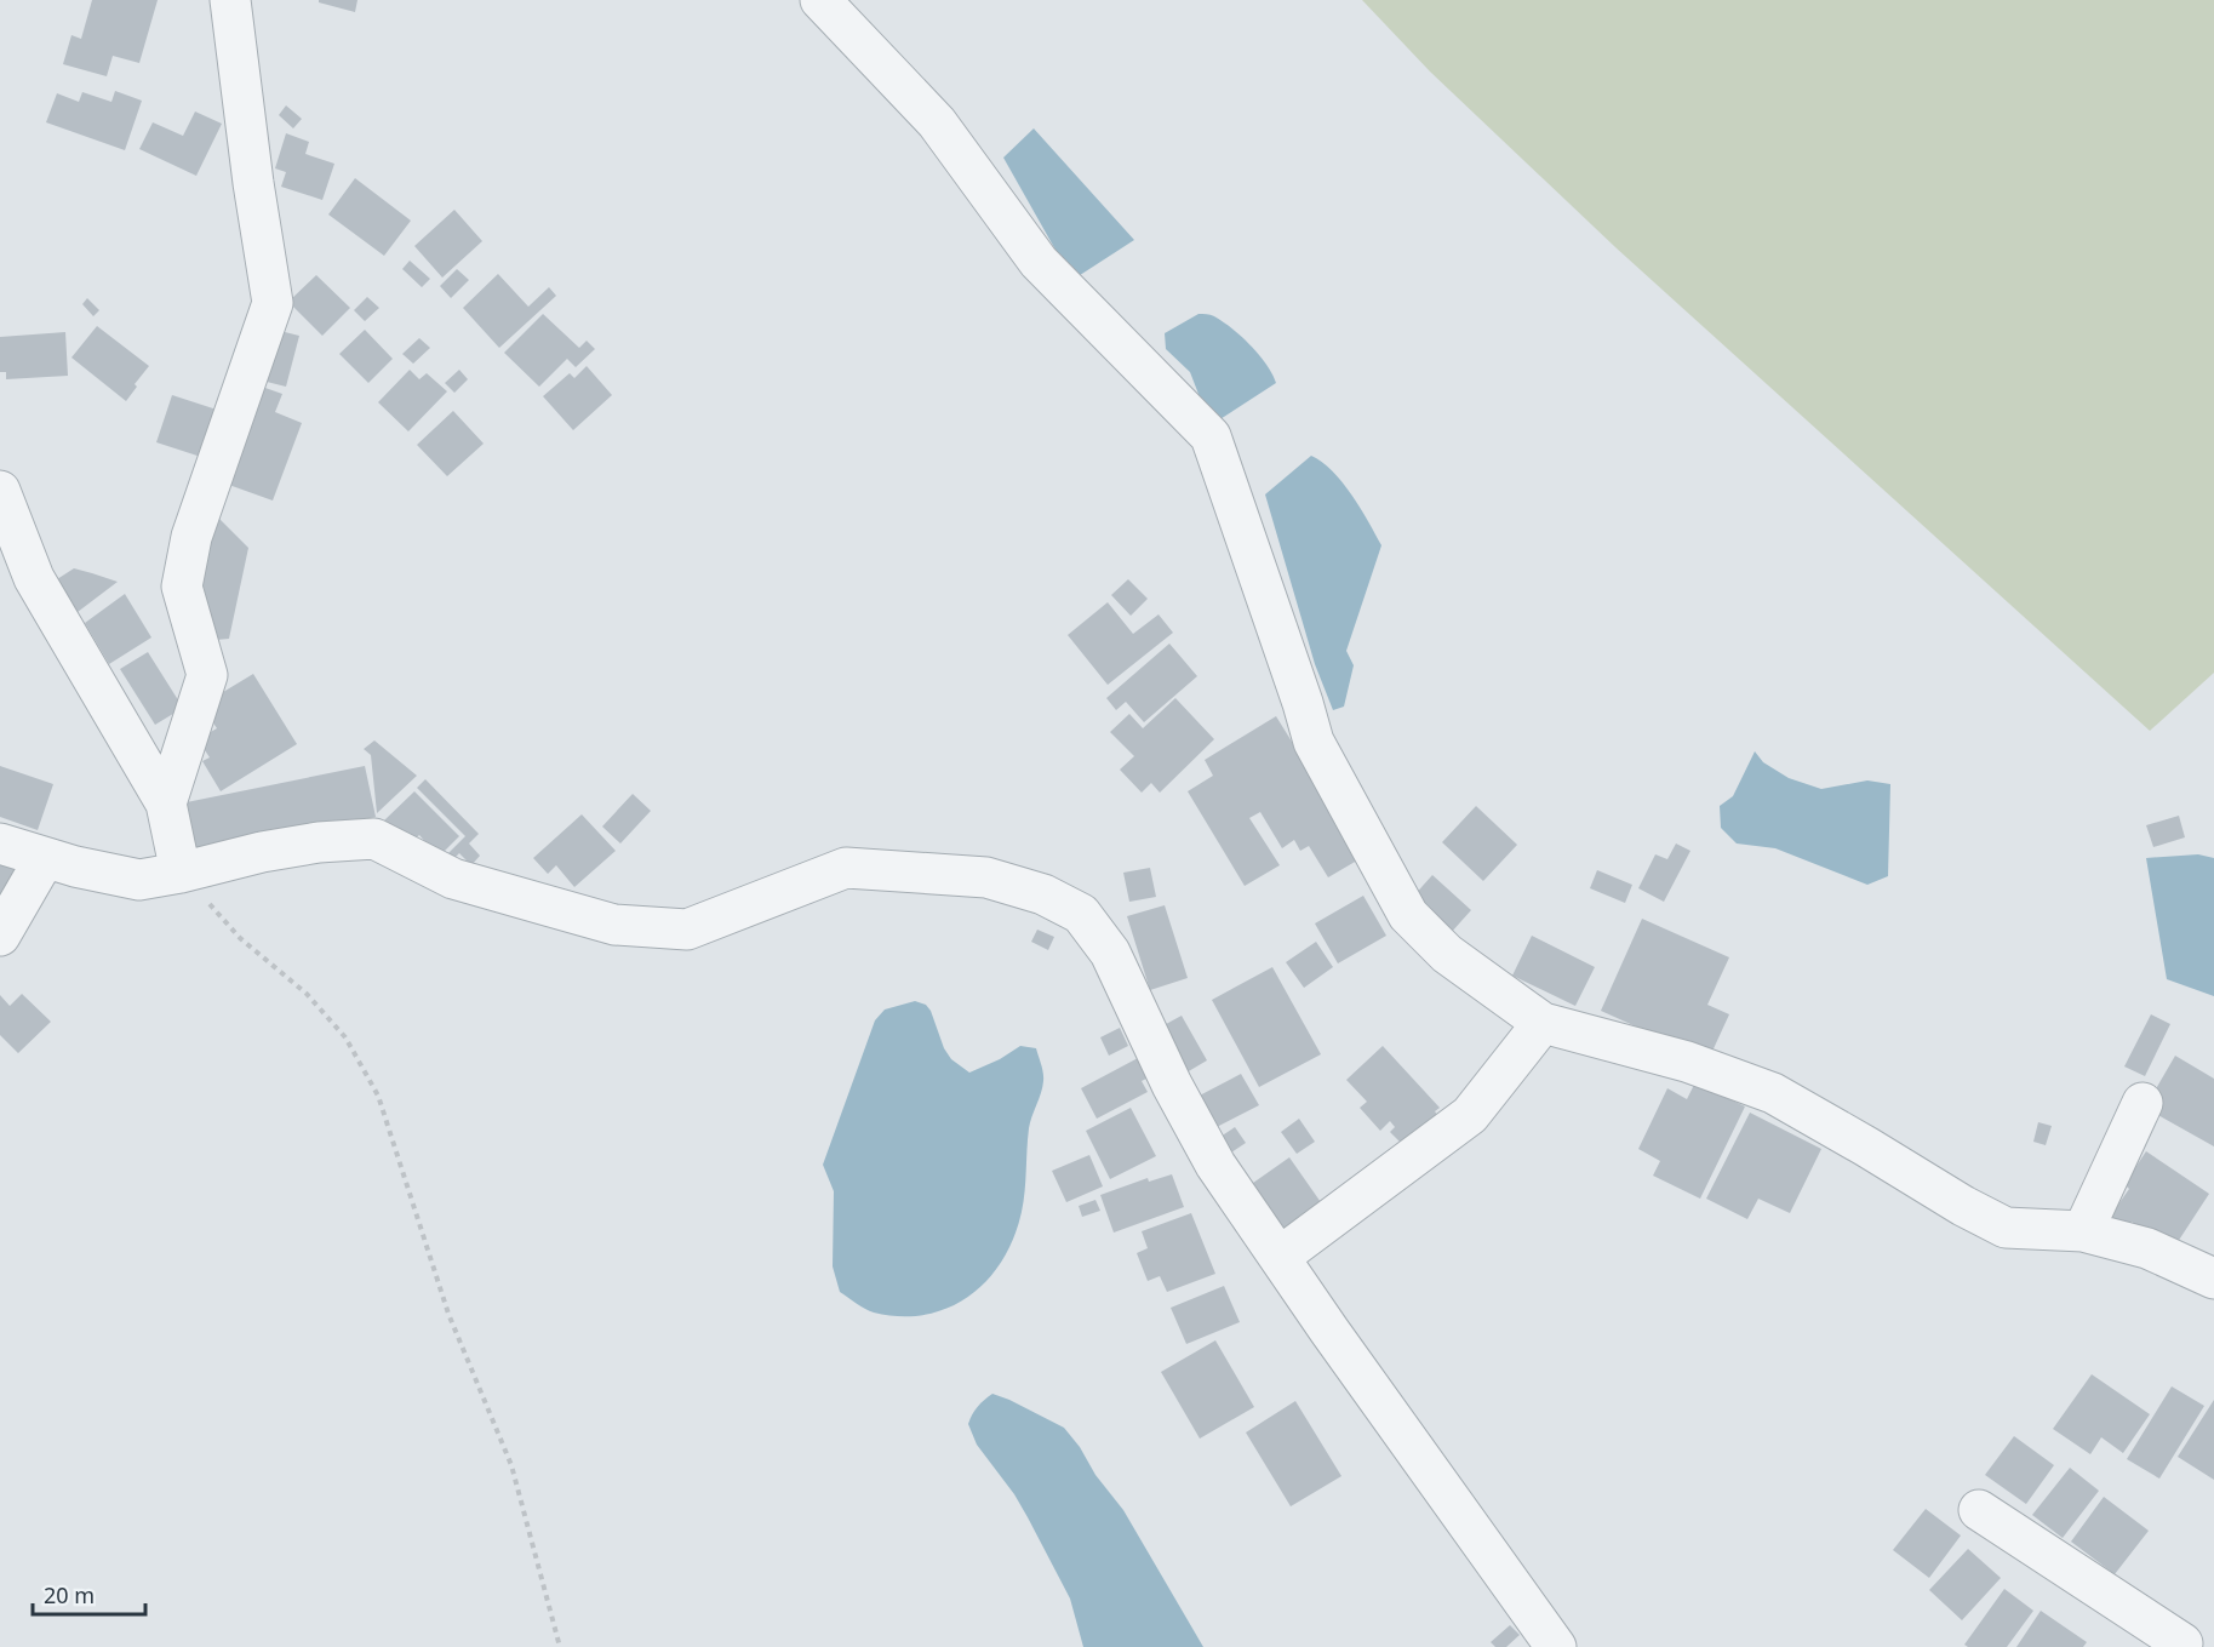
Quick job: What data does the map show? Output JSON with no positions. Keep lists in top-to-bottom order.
{
  "scale_bar": "20 m"
}
